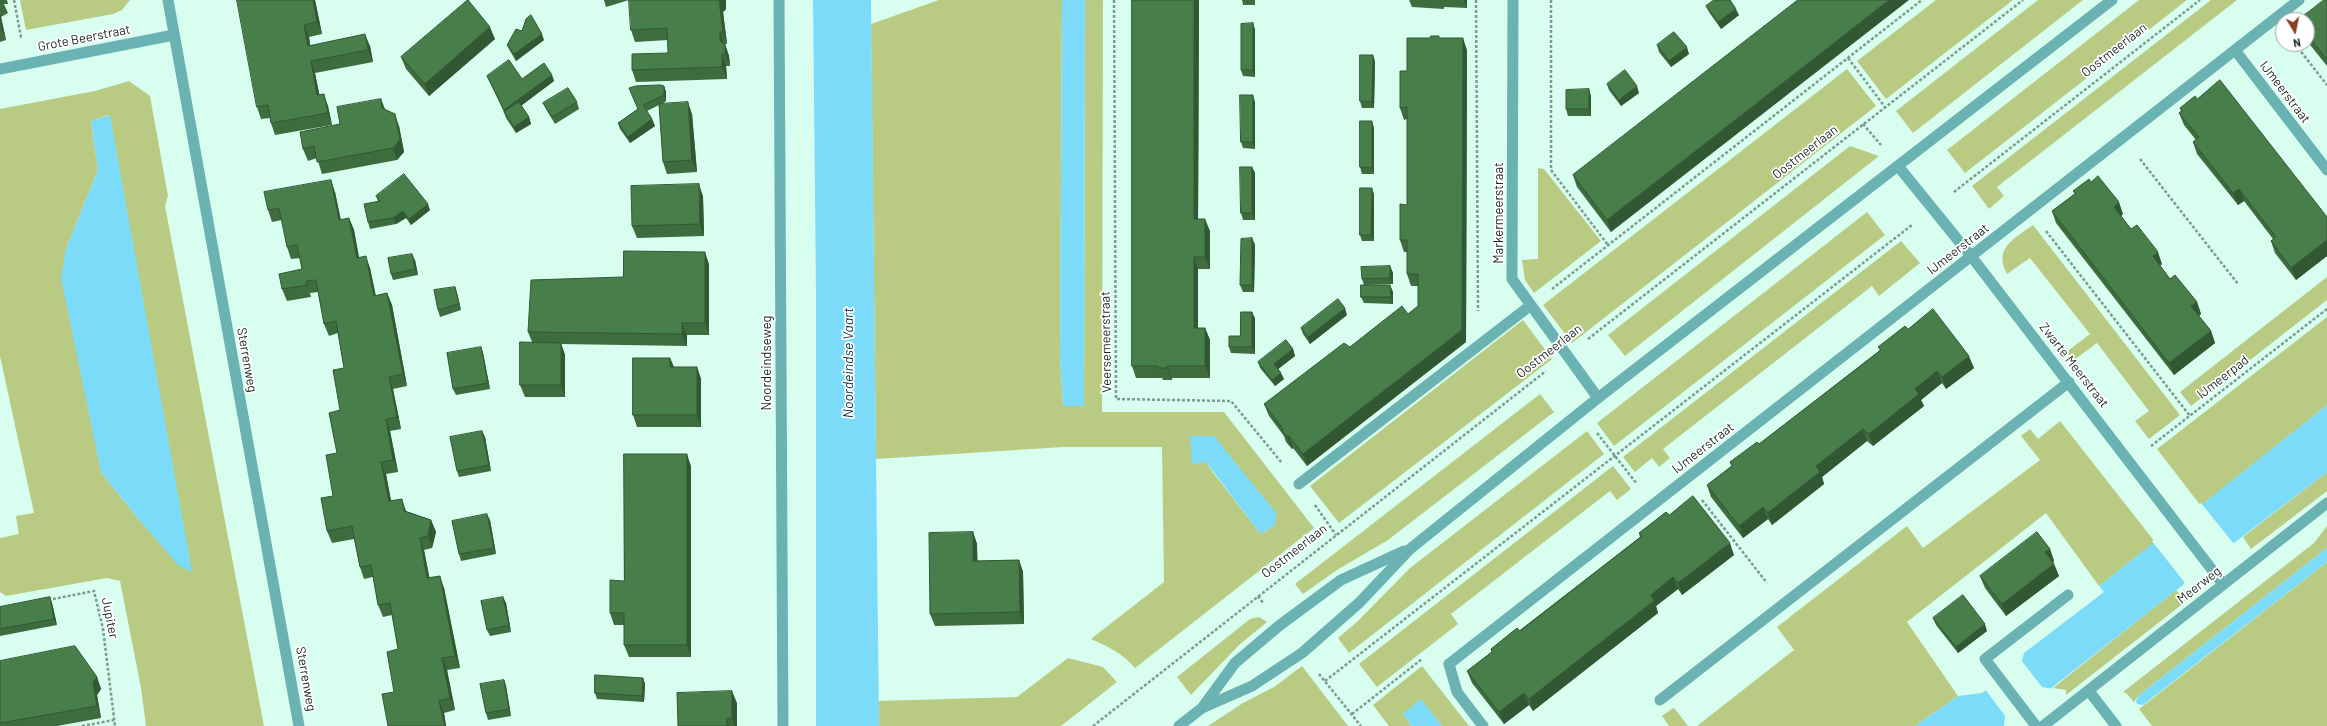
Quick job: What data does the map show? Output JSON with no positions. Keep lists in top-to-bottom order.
{
  "streets": {
    "street": [
      "Grote Beerstraat",
      "IJmeerstraat",
      "Markermeerstraat",
      "Sterrenweg",
      "Noordeindseweg",
      "Zwarte Meerstraat",
      "Meerweg"
    ],
    "path": [
      "Oostmeerlaan",
      "Veersemeerstraat",
      "IJmeerpad",
      "Jupiter"
    ]
  },
  "crossings": [
    ["Grote Beerstraat", "Sterrenweg"],
    ["Oostmeerlaan", "Markermeerstraat"],
    ["Oostmeerlaan", "Veersemeerstraat"],
    ["Oostmeerlaan", "Zwarte Meerstraat"],
    ["IJmeerstraat", "Zwarte Meerstraat"],
    ["Zwarte Meerstraat", "IJmeerpad"],
    ["Zwarte Meerstraat", "Meerweg"]
  ],
  "water": ["Noordeindse Vaart"],
  "north": "bottom"
}
